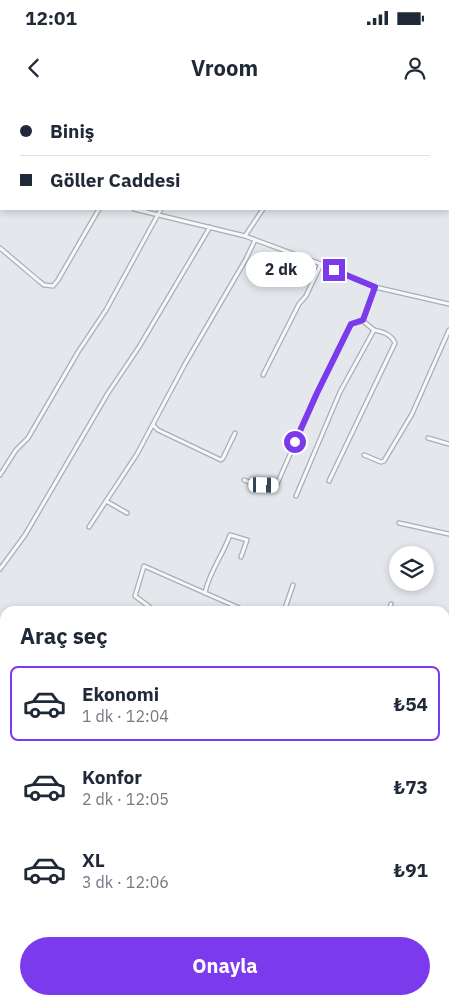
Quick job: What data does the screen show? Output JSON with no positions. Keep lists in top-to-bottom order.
{
  "page": {
    "status": "12:01",
    "header": "Vroom",
    "banner": ["Biniş", "Göller Caddesi"],
    "bubble": "2 dk",
    "heading": "Araç seç",
    "list": [
      {
        "name": "Ekonomi",
        "note": "1 dk · 12:04",
        "value": "₺54"
      },
      {
        "name": "Konfor",
        "note": "2 dk · 12:05",
        "value": "₺73"
      },
      {
        "name": "XL",
        "note": "3 dk · 12:06",
        "value": "₺91"
      }
    ],
    "buttons": "Onayla"
  }
}
